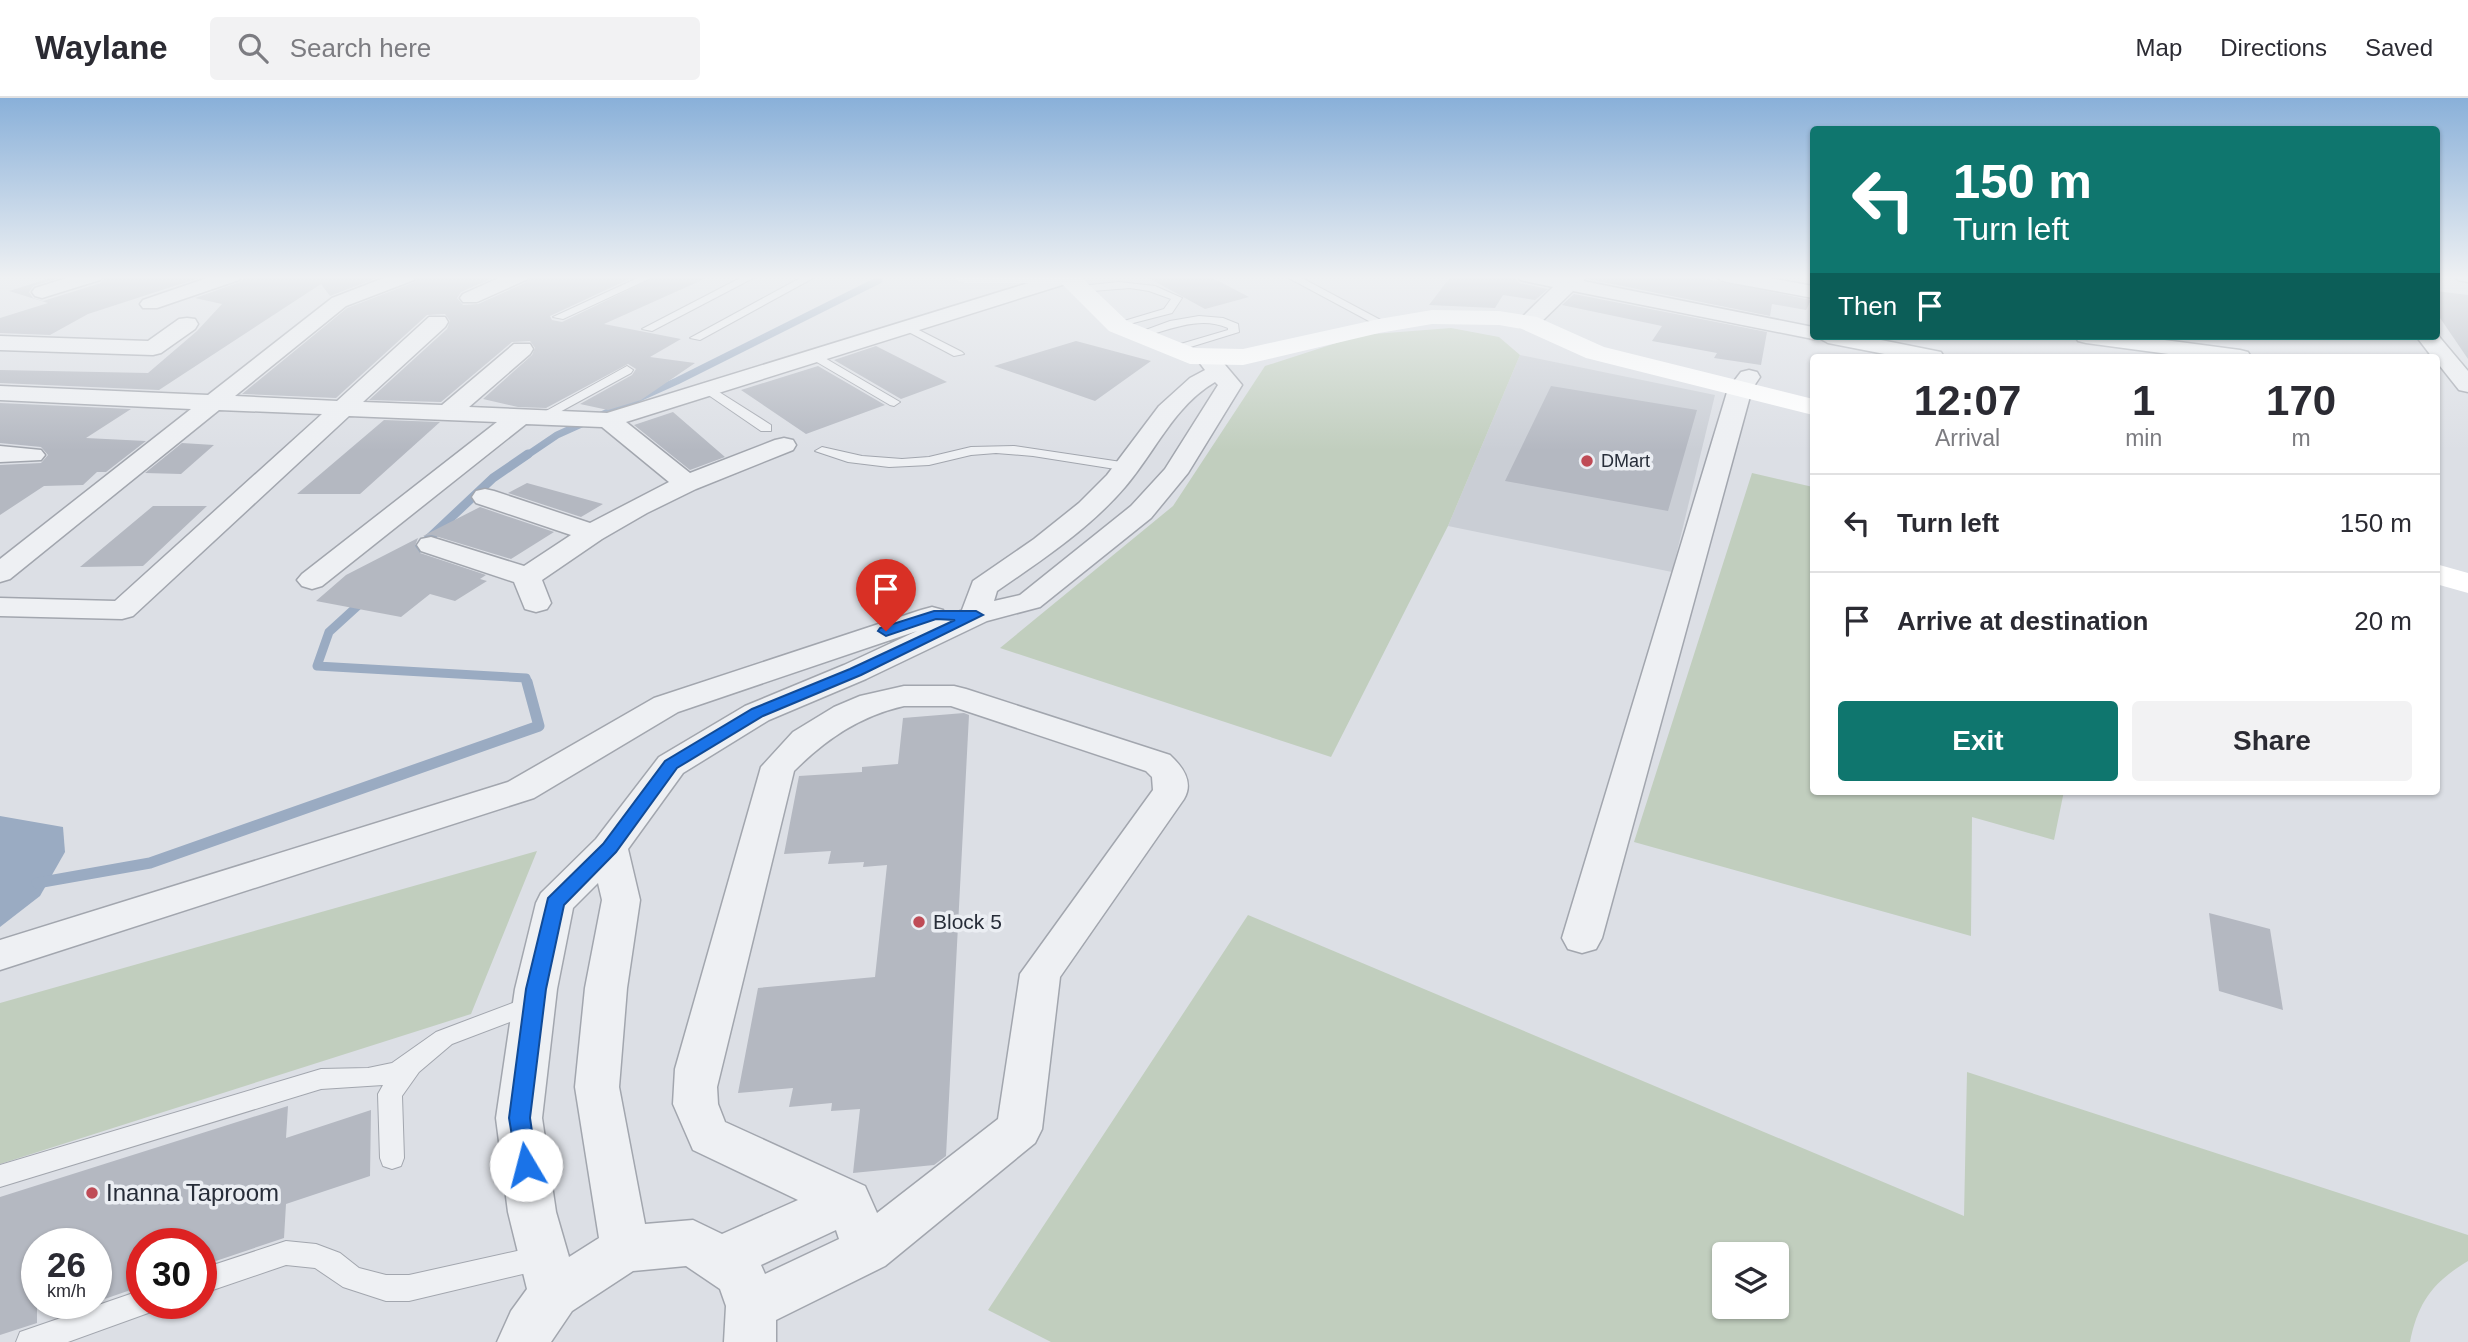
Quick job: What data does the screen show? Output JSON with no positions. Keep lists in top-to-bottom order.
{
  "places": ["DMart", "Block 5", "Inanna Taproom"],
  "page": {
    "header": "Waylane",
    "search": "Search here",
    "nav": ["Map", "Directions", "Saved"],
    "turn": ["150 m", "Turn left"],
    "then": "Then",
    "eta": [
      "12:07",
      "Arrival",
      "1",
      "min",
      "170",
      "m"
    ],
    "list": [
      {
        "name": "Turn left",
        "value": "150 m"
      },
      {
        "name": "Arrive at destination",
        "value": "20 m"
      }
    ],
    "buttons": ["Exit", "Share"],
    "speed": "26 km/h",
    "limit": "30"
  }
}
